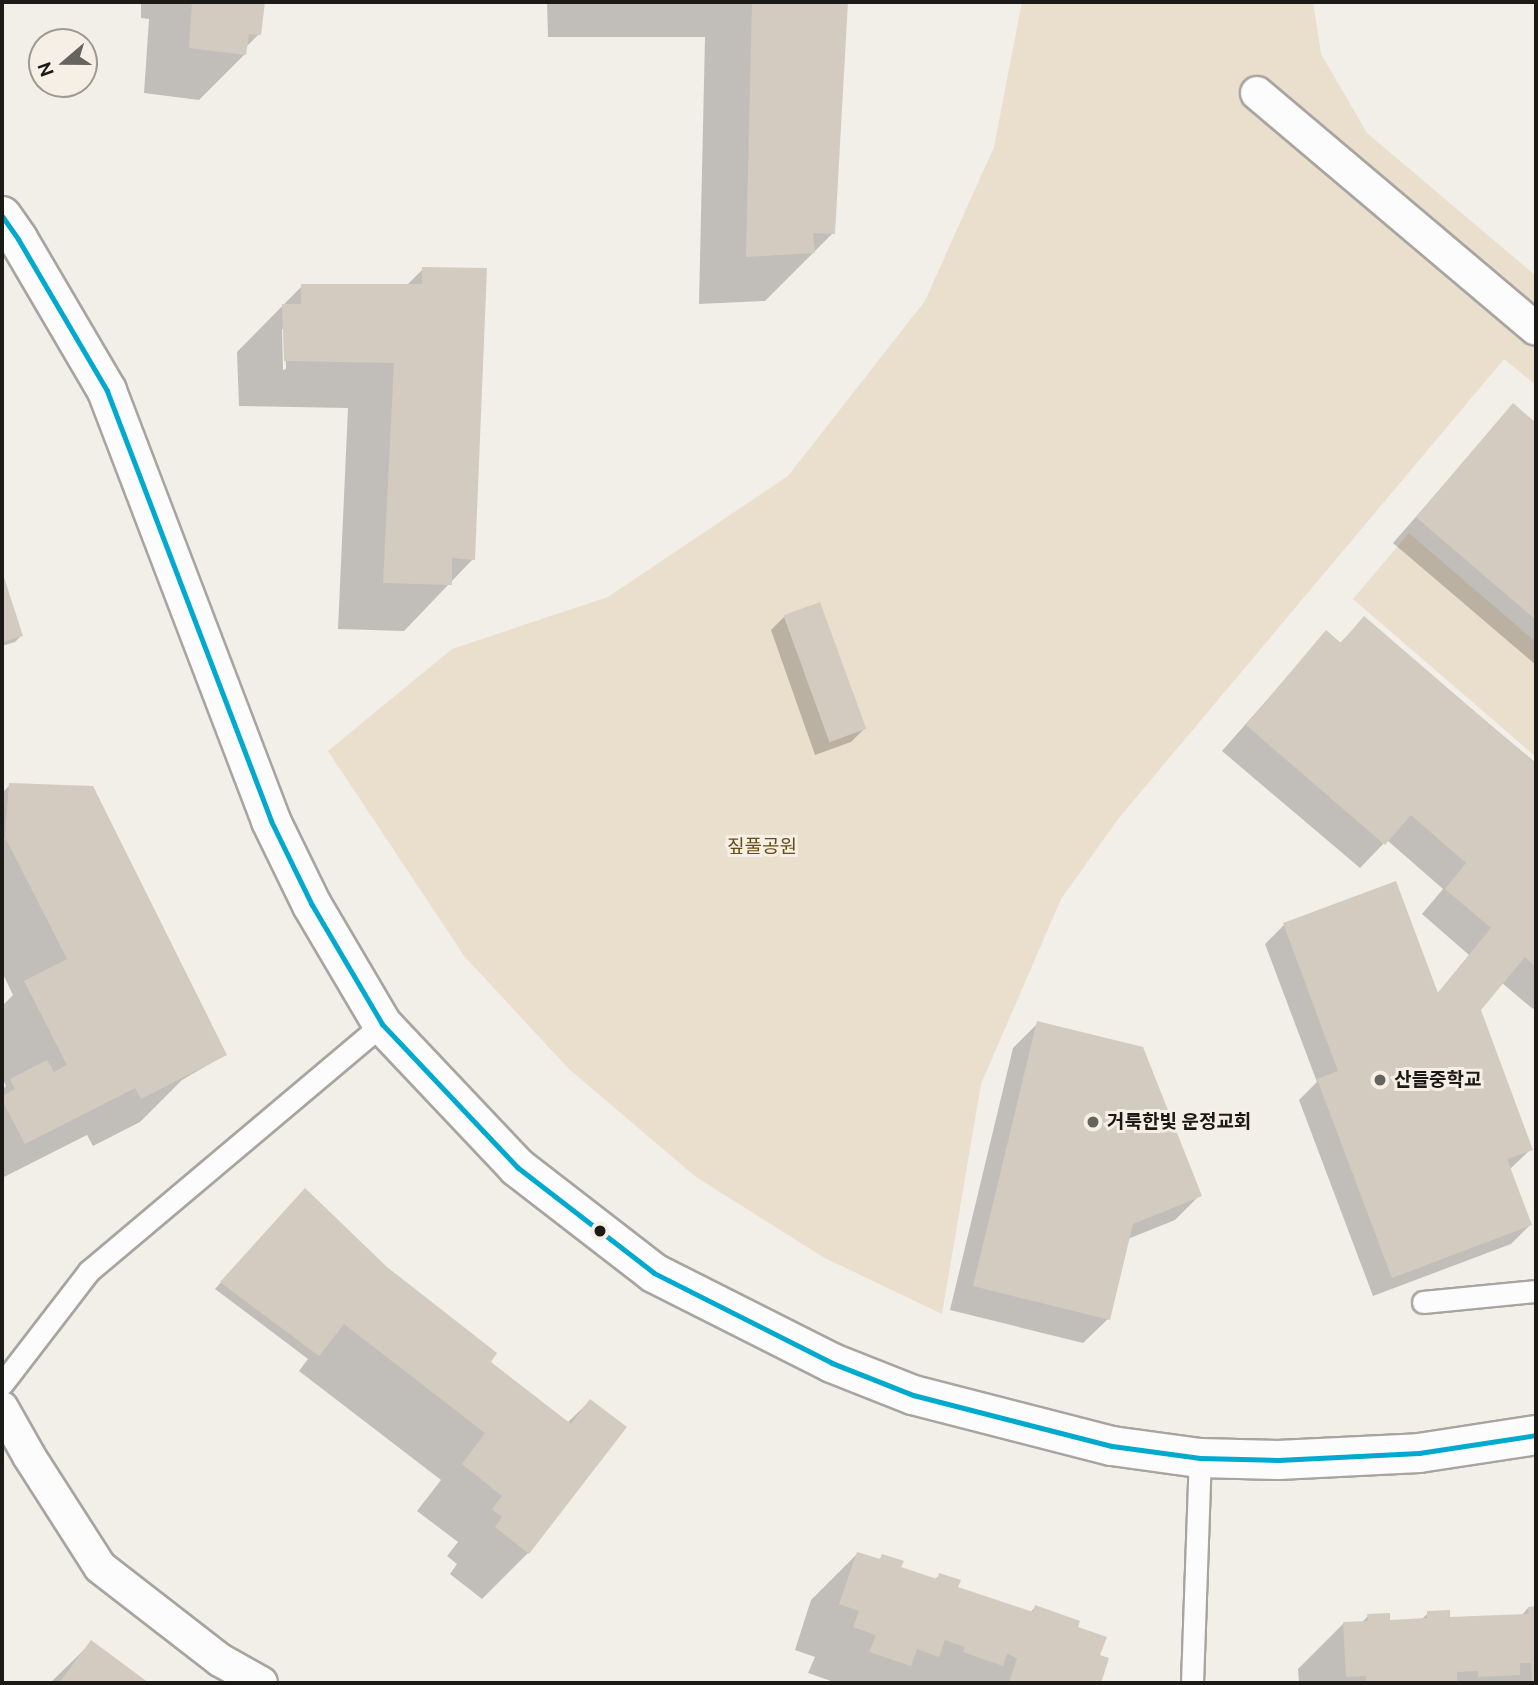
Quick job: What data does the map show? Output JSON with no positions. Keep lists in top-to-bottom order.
{
  "parks": ["짚풀공원"],
  "places": ["산들중학교", "거룩한빛 운정교회"],
  "north": "left"
}
